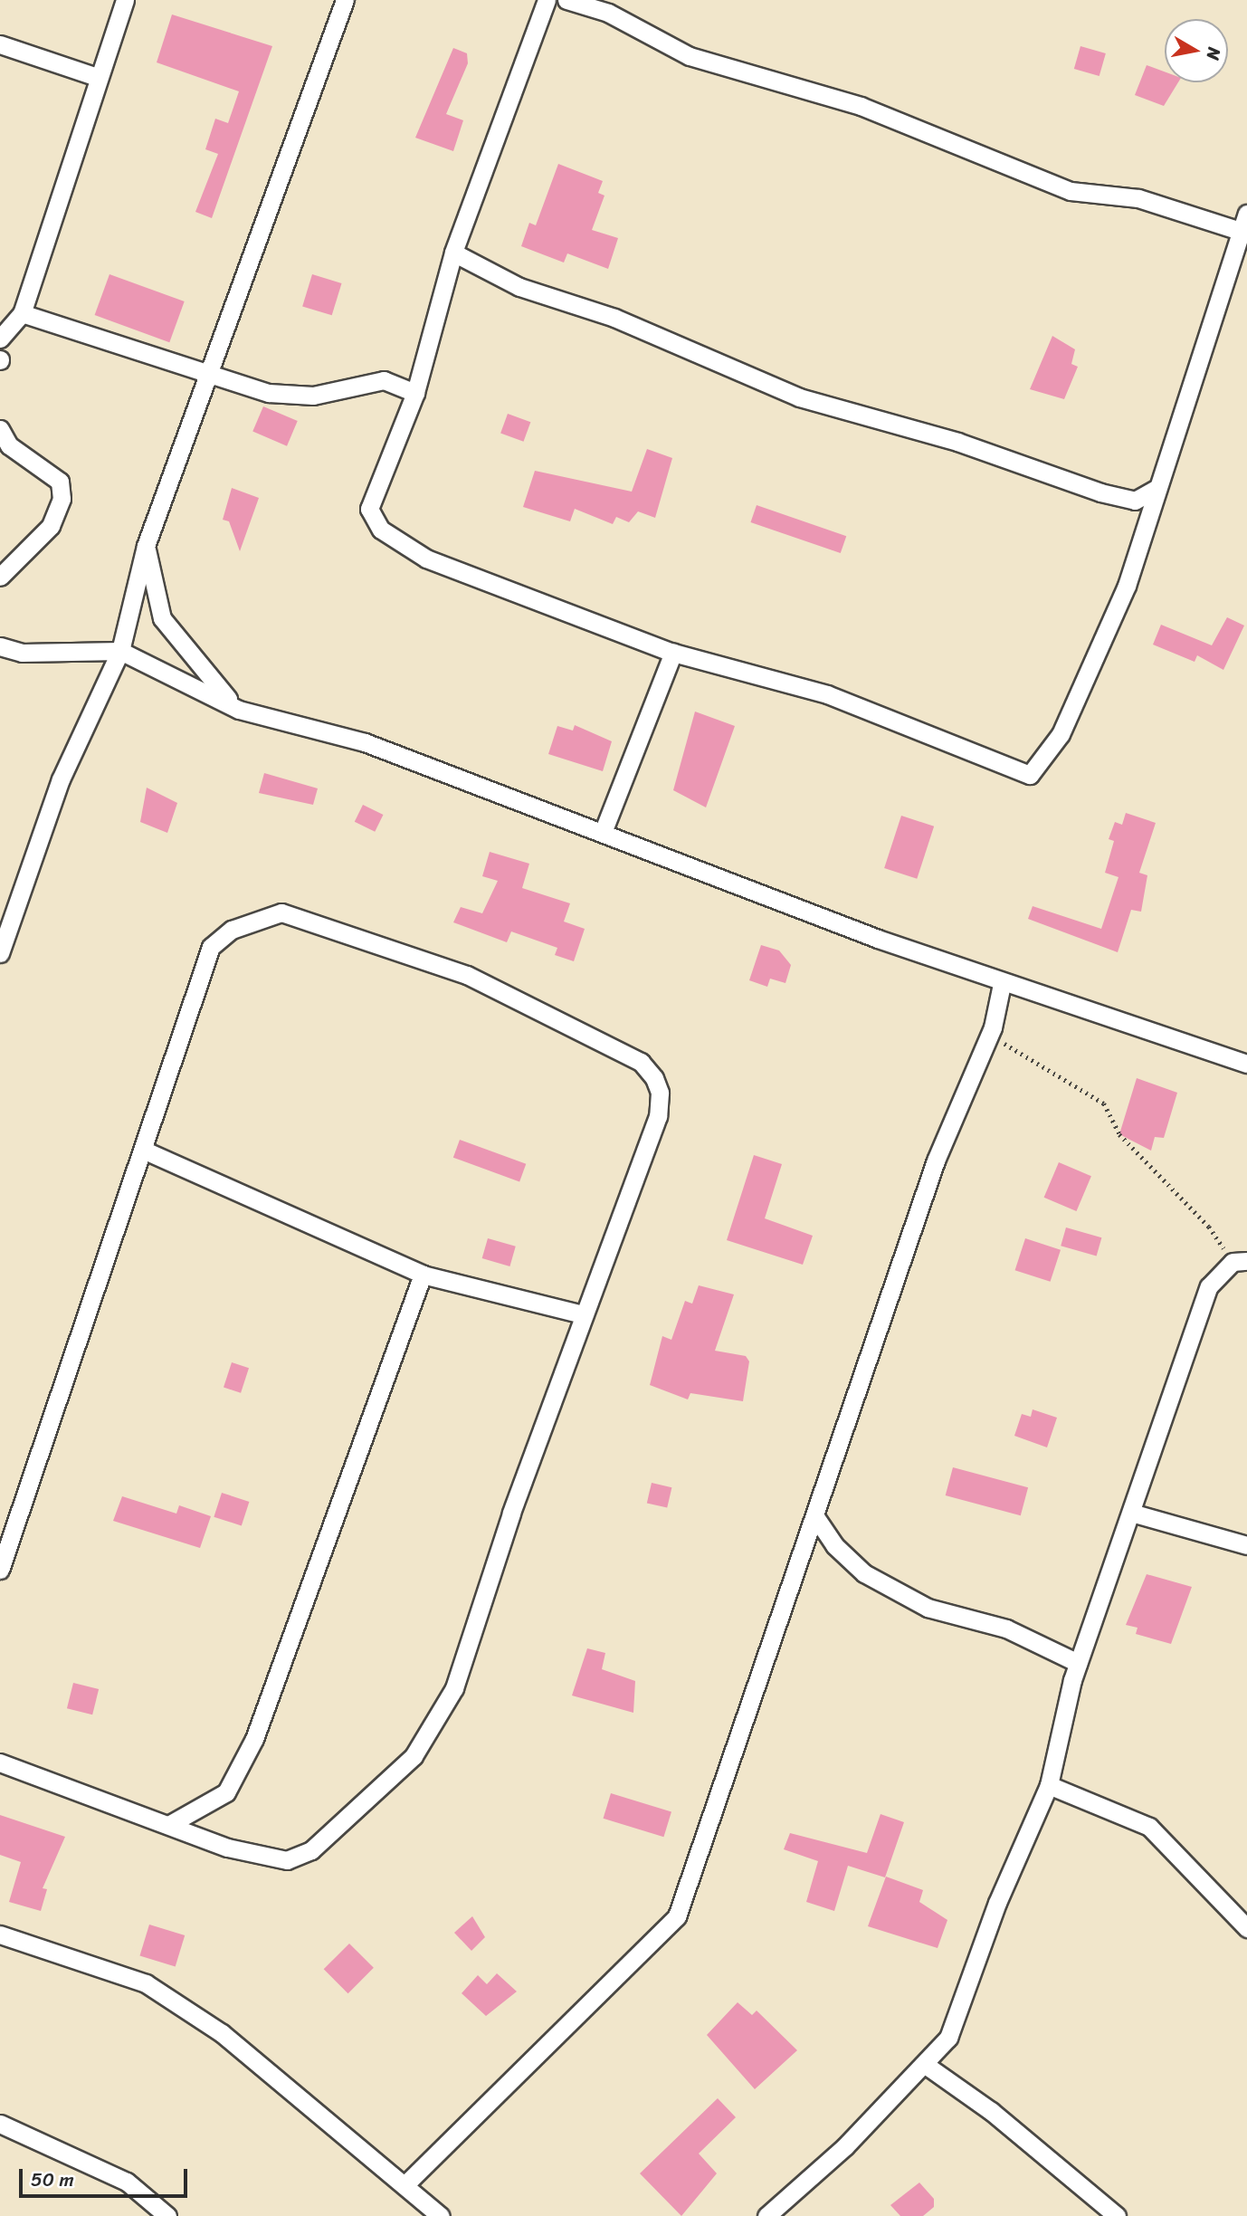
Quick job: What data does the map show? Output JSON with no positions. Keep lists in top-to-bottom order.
{
  "scale_bar": "50 m",
  "north": "right"
}
